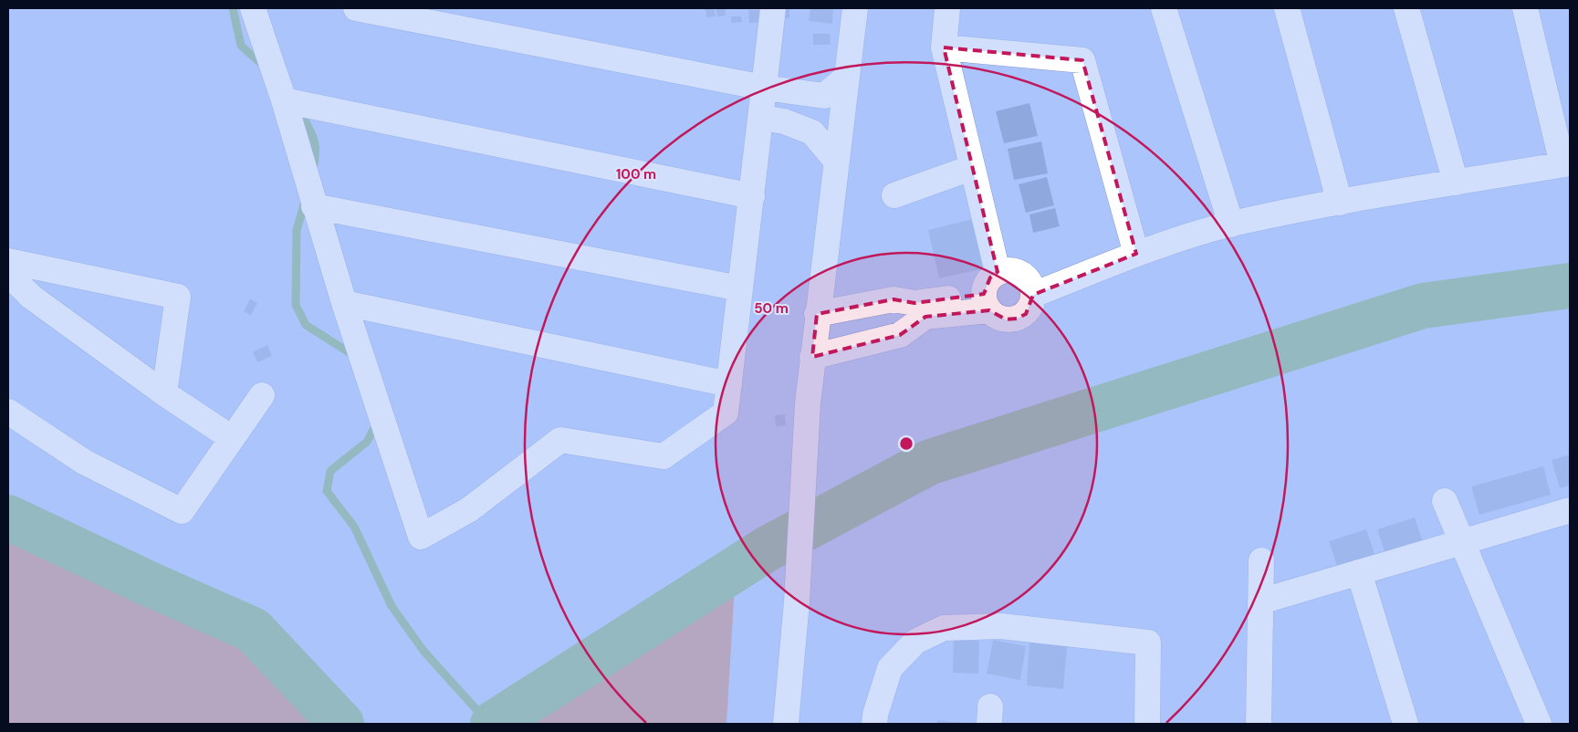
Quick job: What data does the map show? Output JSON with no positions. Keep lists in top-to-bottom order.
{
  "rings": ["100 m", "50 m"]
}
